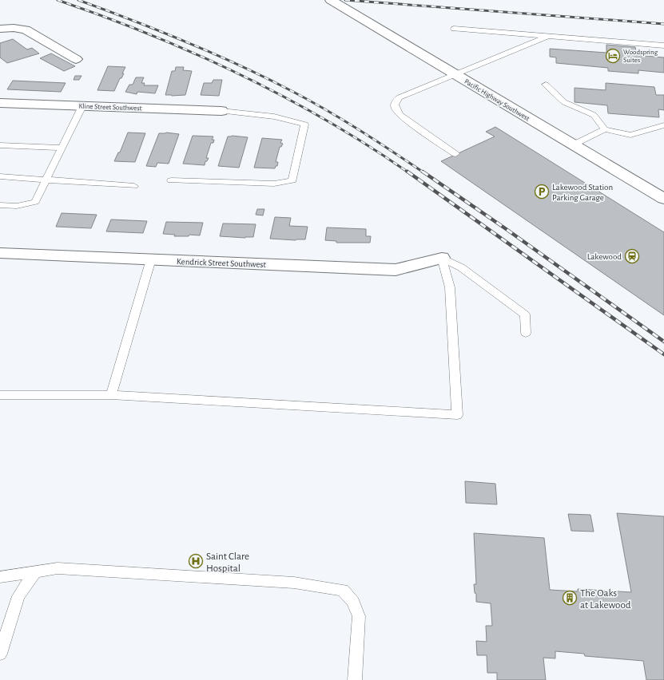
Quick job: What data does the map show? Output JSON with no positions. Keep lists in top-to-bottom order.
{
  "streets": {
    "street": ["Pacific Highway Southwest", "Kline Street Southwest", "Kendrick Street Southwest"]
  },
  "places": {
    "hotel": ["Woodspring Suites"],
    "parking": ["Lakewood Station Parking Garage"],
    "station": ["Lakewood"],
    "hospital": ["Saint Clare Hospital"],
    "building": ["The Oaks at Lakewood"]
  }
}
